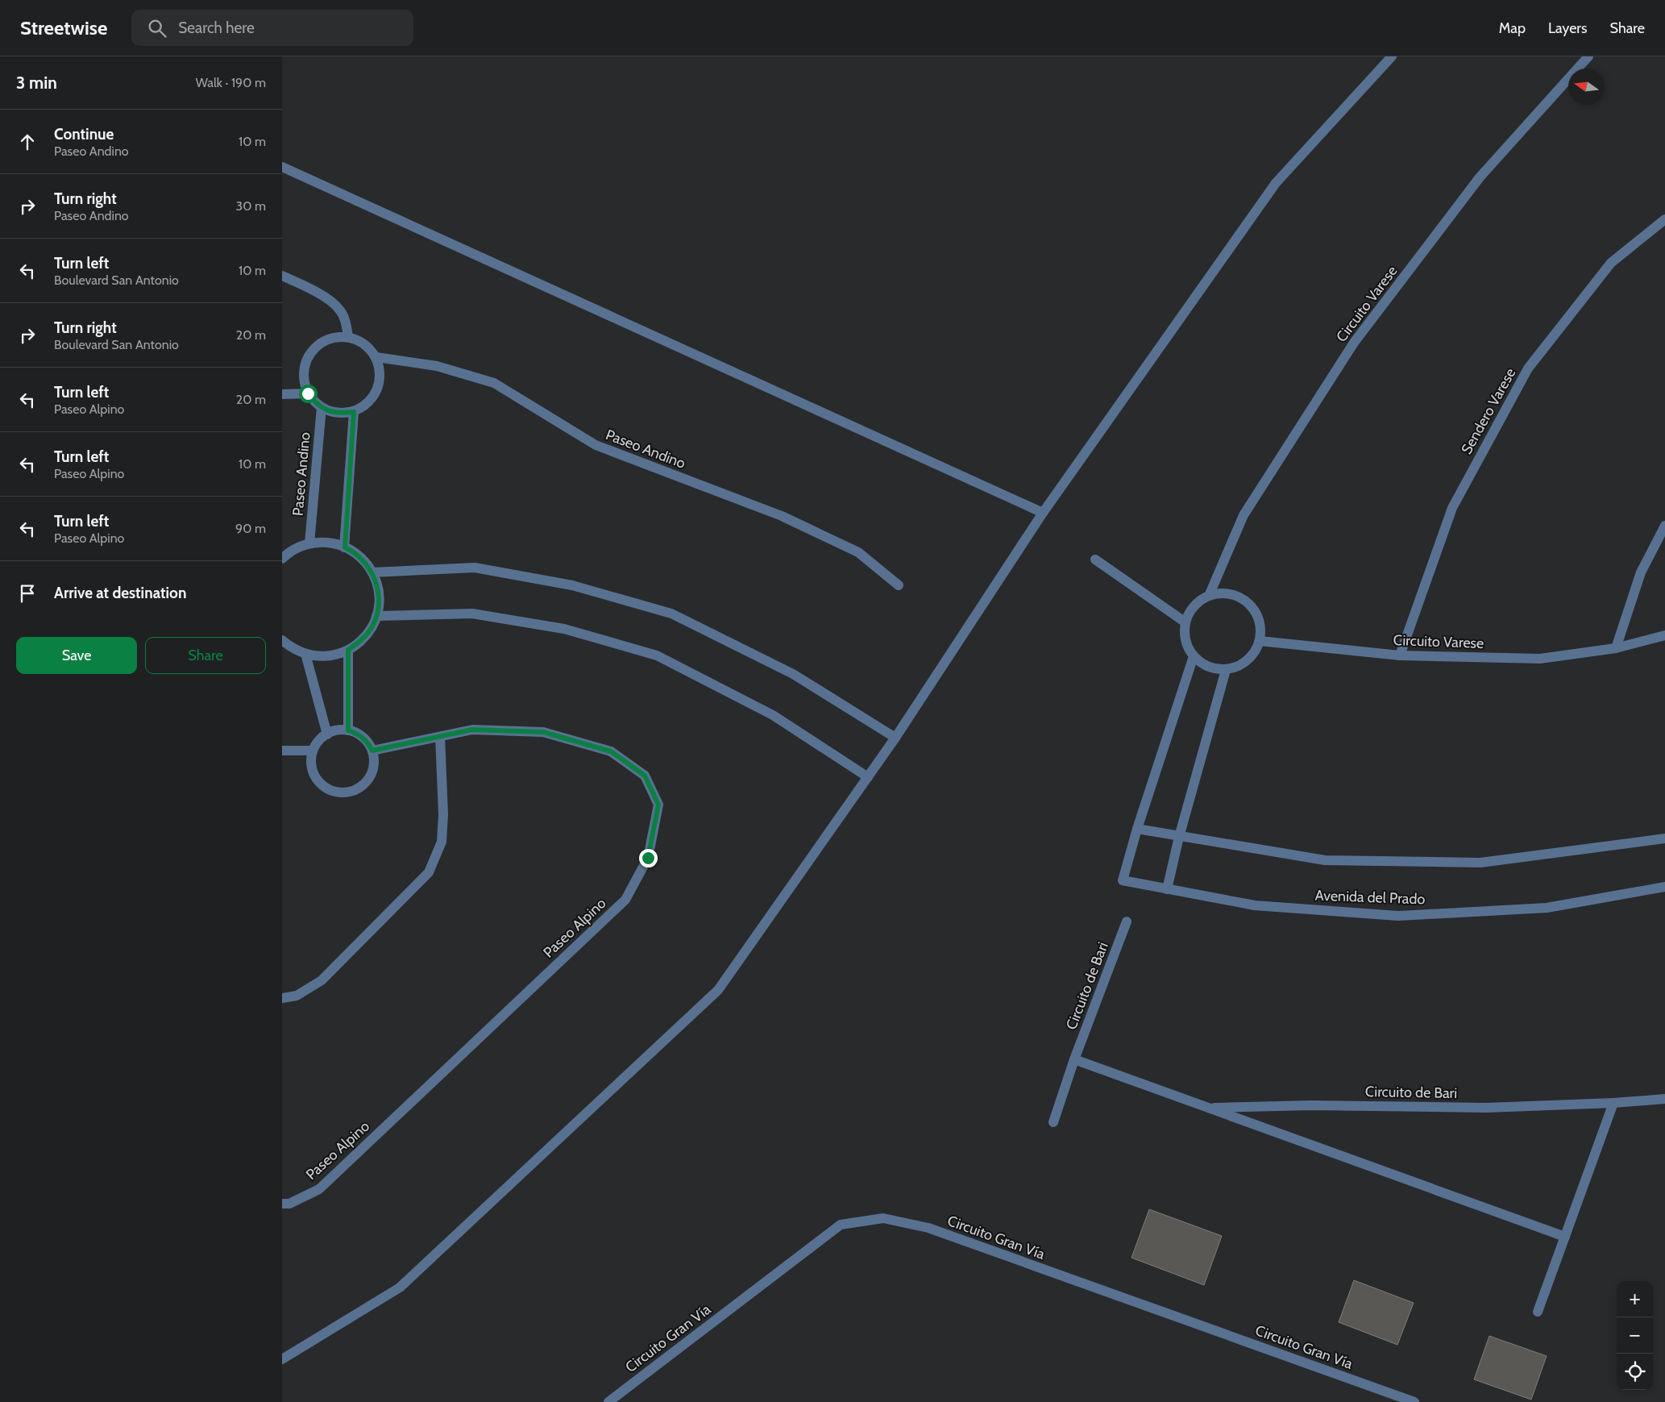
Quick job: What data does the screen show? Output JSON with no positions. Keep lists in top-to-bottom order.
{
  "streets": {
    "street": [
      "Circuito Varese",
      "Sendero Varese",
      "Paseo Andino",
      "Avenida del Prado",
      "Paseo Alpino",
      "Circuito de Bari",
      "Circuito Gran Vía"
    ]
  },
  "crossings": [
    ["Circuito Varese", "Sendero Varese"]
  ],
  "north": "left",
  "page": {
    "header": "Streetwise",
    "search": "Search here",
    "nav": ["Map", "Layers", "Share"],
    "heading": ["3 min", "Walk · 190 m"],
    "list": [
      ["Continue", "Paseo Andino", "10 m"],
      ["Turn right", "Paseo Andino", "30 m"],
      ["Turn left", "Boulevard San Antonio", "10 m"],
      ["Turn right", "Boulevard San Antonio", "20 m"],
      ["Turn left", "Paseo Alpino", "20 m"],
      ["Turn left", "Paseo Alpino", "10 m"],
      ["Turn left", "Paseo Alpino", "90 m"],
      "Arrive at destination"
    ],
    "buttons": ["Save", "Share"],
    "map_buttons": ["+", "−"]
  }
}
